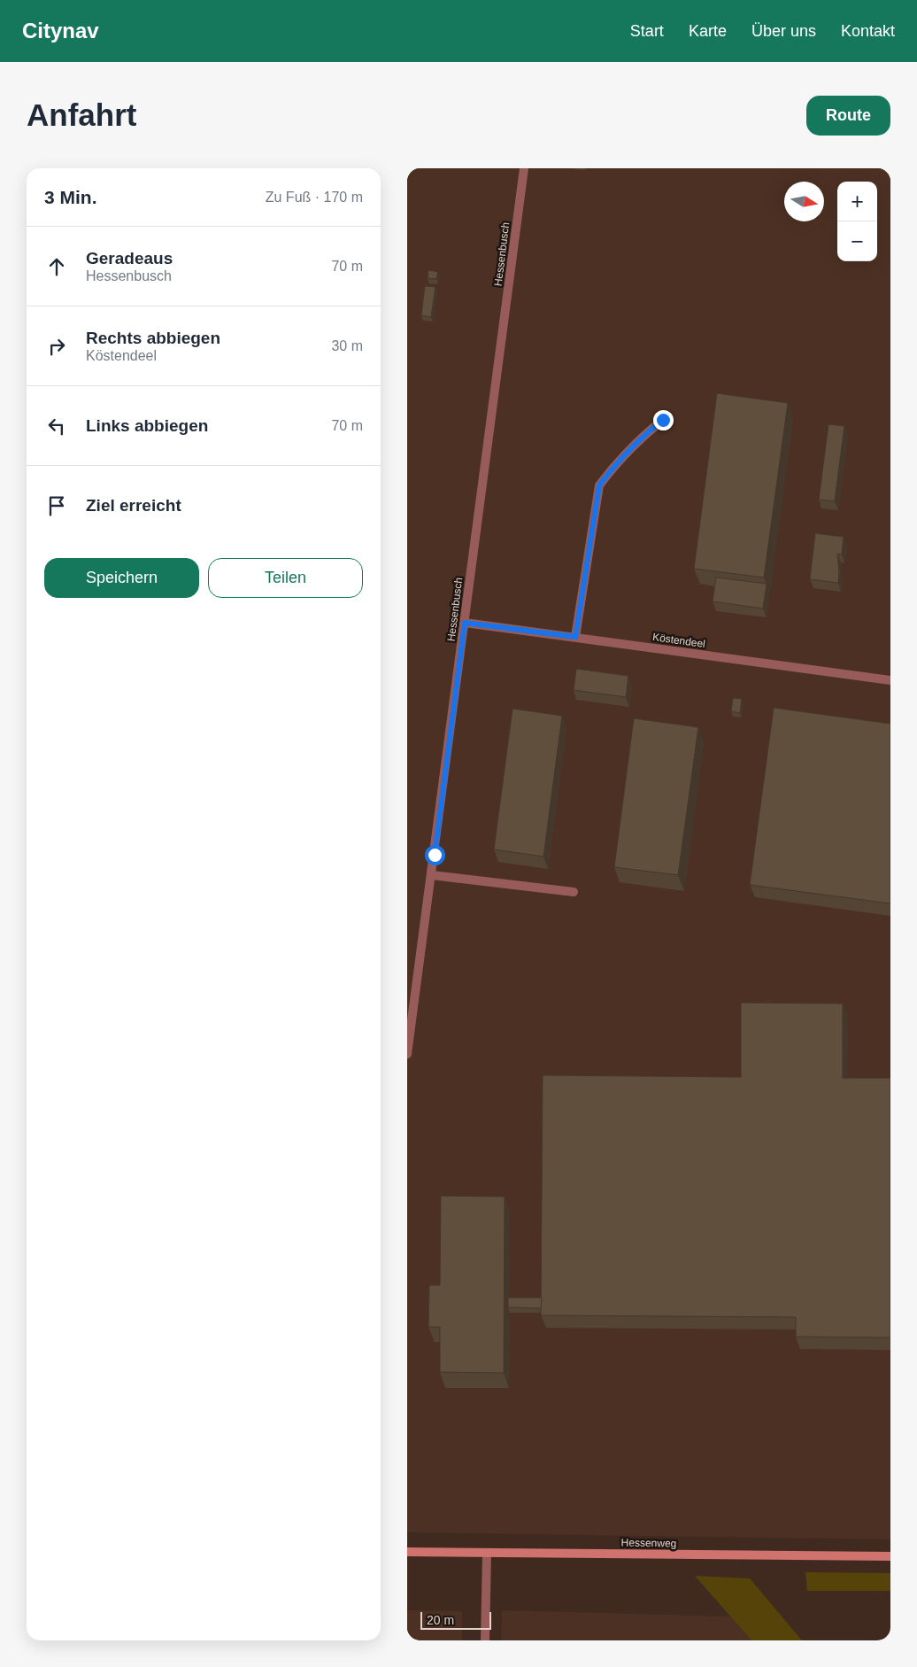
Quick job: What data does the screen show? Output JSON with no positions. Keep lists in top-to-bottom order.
{
  "streets": {
    "street": ["Hessenbusch", "Köstendeel", "Hessenweg"]
  },
  "crossings": [
    ["Hessenbusch", "Köstendeel"]
  ],
  "scale_bar": "20 m",
  "north": "right",
  "page": {
    "header": "Citynav",
    "nav": [
      "Start",
      "Karte",
      "Über uns",
      "Kontakt"
    ],
    "buttons": [
      "Route",
      ["Speichern", "Teilen"]
    ],
    "title": "Anfahrt",
    "heading": ["3 Min.", "Zu Fuß · 170 m"],
    "map_buttons": ["+", "−"],
    "list": [
      ["Geradeaus", "Hessenbusch", "70 m"],
      ["Rechts abbiegen", "Köstendeel", "30 m"],
      ["Links abbiegen", "70 m"],
      "Ziel erreicht"
    ],
    "scale": "20 m"
  }
}
